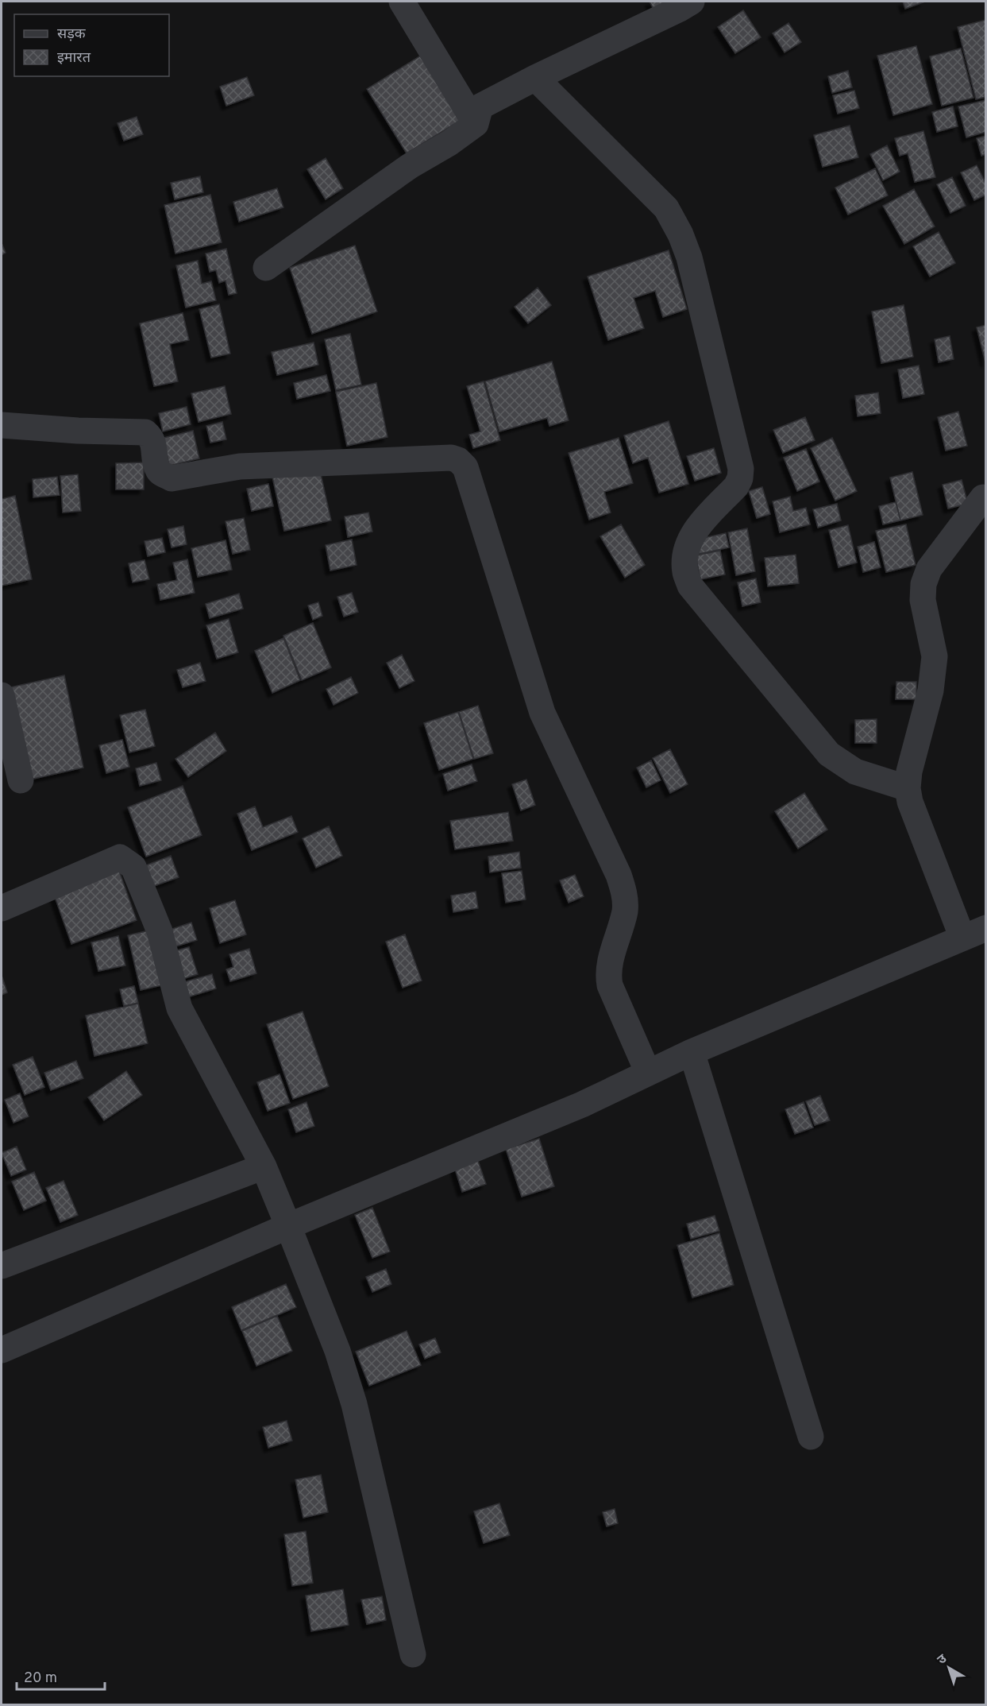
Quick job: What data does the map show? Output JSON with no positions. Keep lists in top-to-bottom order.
{
  "legend": ["सड़क", "इमारत"],
  "scale_bar": "20 m",
  "north": "top left"
}
